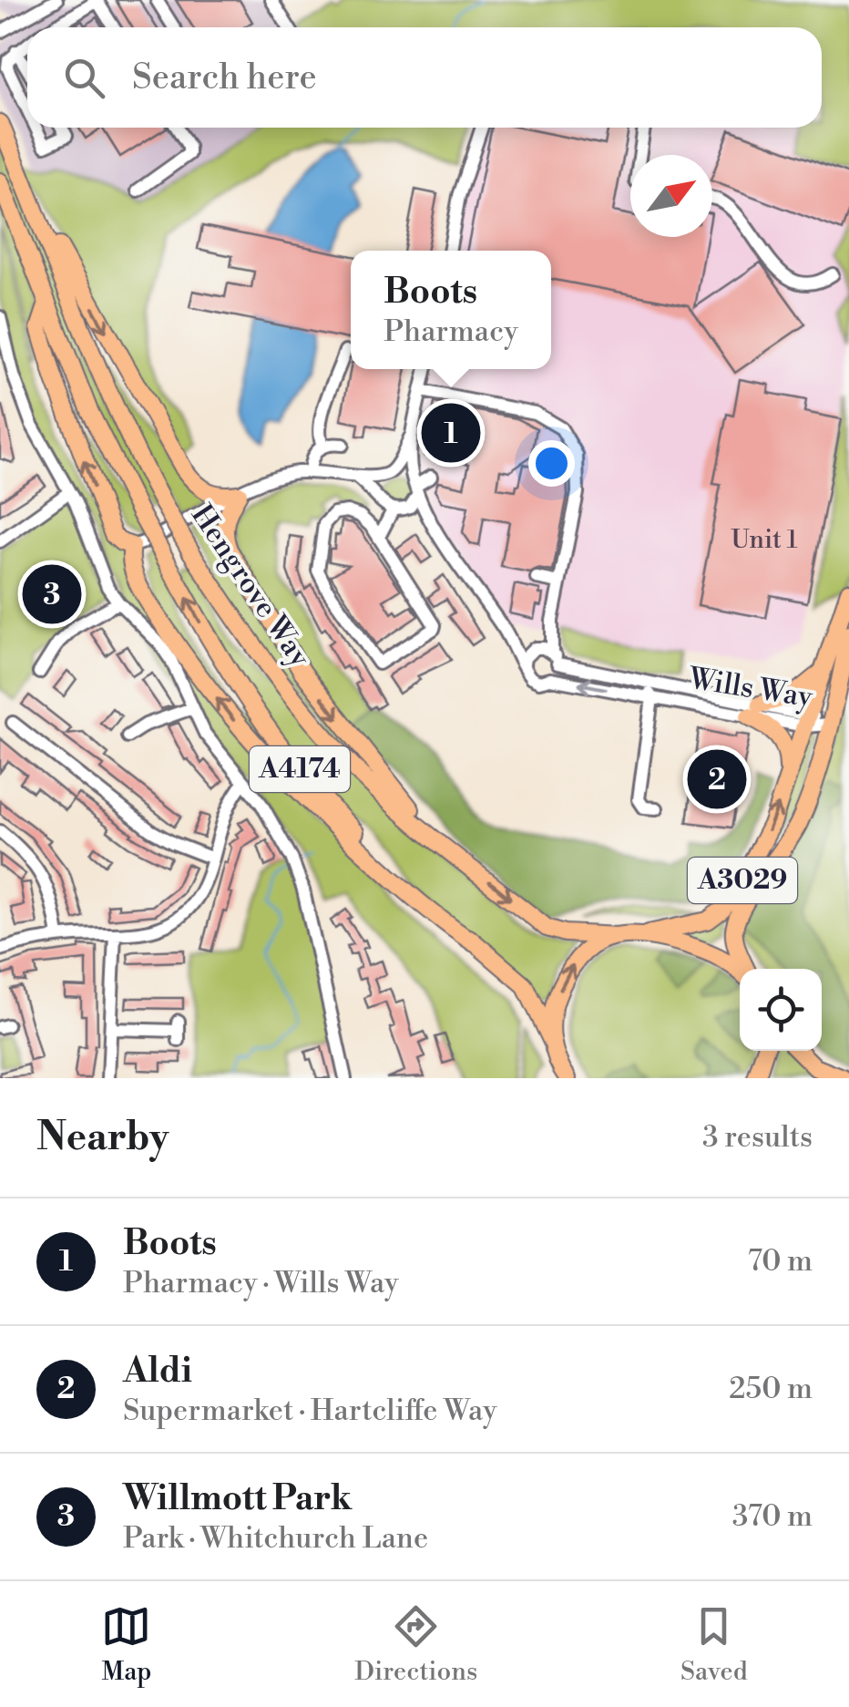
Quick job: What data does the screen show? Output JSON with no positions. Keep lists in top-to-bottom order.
{
  "streets": {
    "highway": ["Hengrove Way", "A4174", "A3029"],
    "street": ["Wills Way"]
  },
  "crossings": [
    ["Hengrove Way", "A4174"],
    ["Wills Way", "A3029"],
    ["A4174", "A3029"]
  ],
  "house_numbers": ["Unit 1"],
  "north": "top right",
  "page": {
    "search": "Search here",
    "popup": ["Boots", "Pharmacy"],
    "pins": ["1", "3", "2"],
    "heading": ["Nearby", "3 results"],
    "list": [
      {
        "mark": "1",
        "name": "Boots",
        "note": "Pharmacy · Wills Way",
        "value": "70 m"
      },
      {
        "mark": "2",
        "name": "Aldi",
        "note": "Supermarket · Hartcliffe Way",
        "value": "250 m"
      },
      {
        "mark": "3",
        "name": "Willmott Park",
        "note": "Park · Whitchurch Lane",
        "value": "370 m"
      }
    ],
    "nav": ["Map", "Directions", "Saved"]
  }
}
